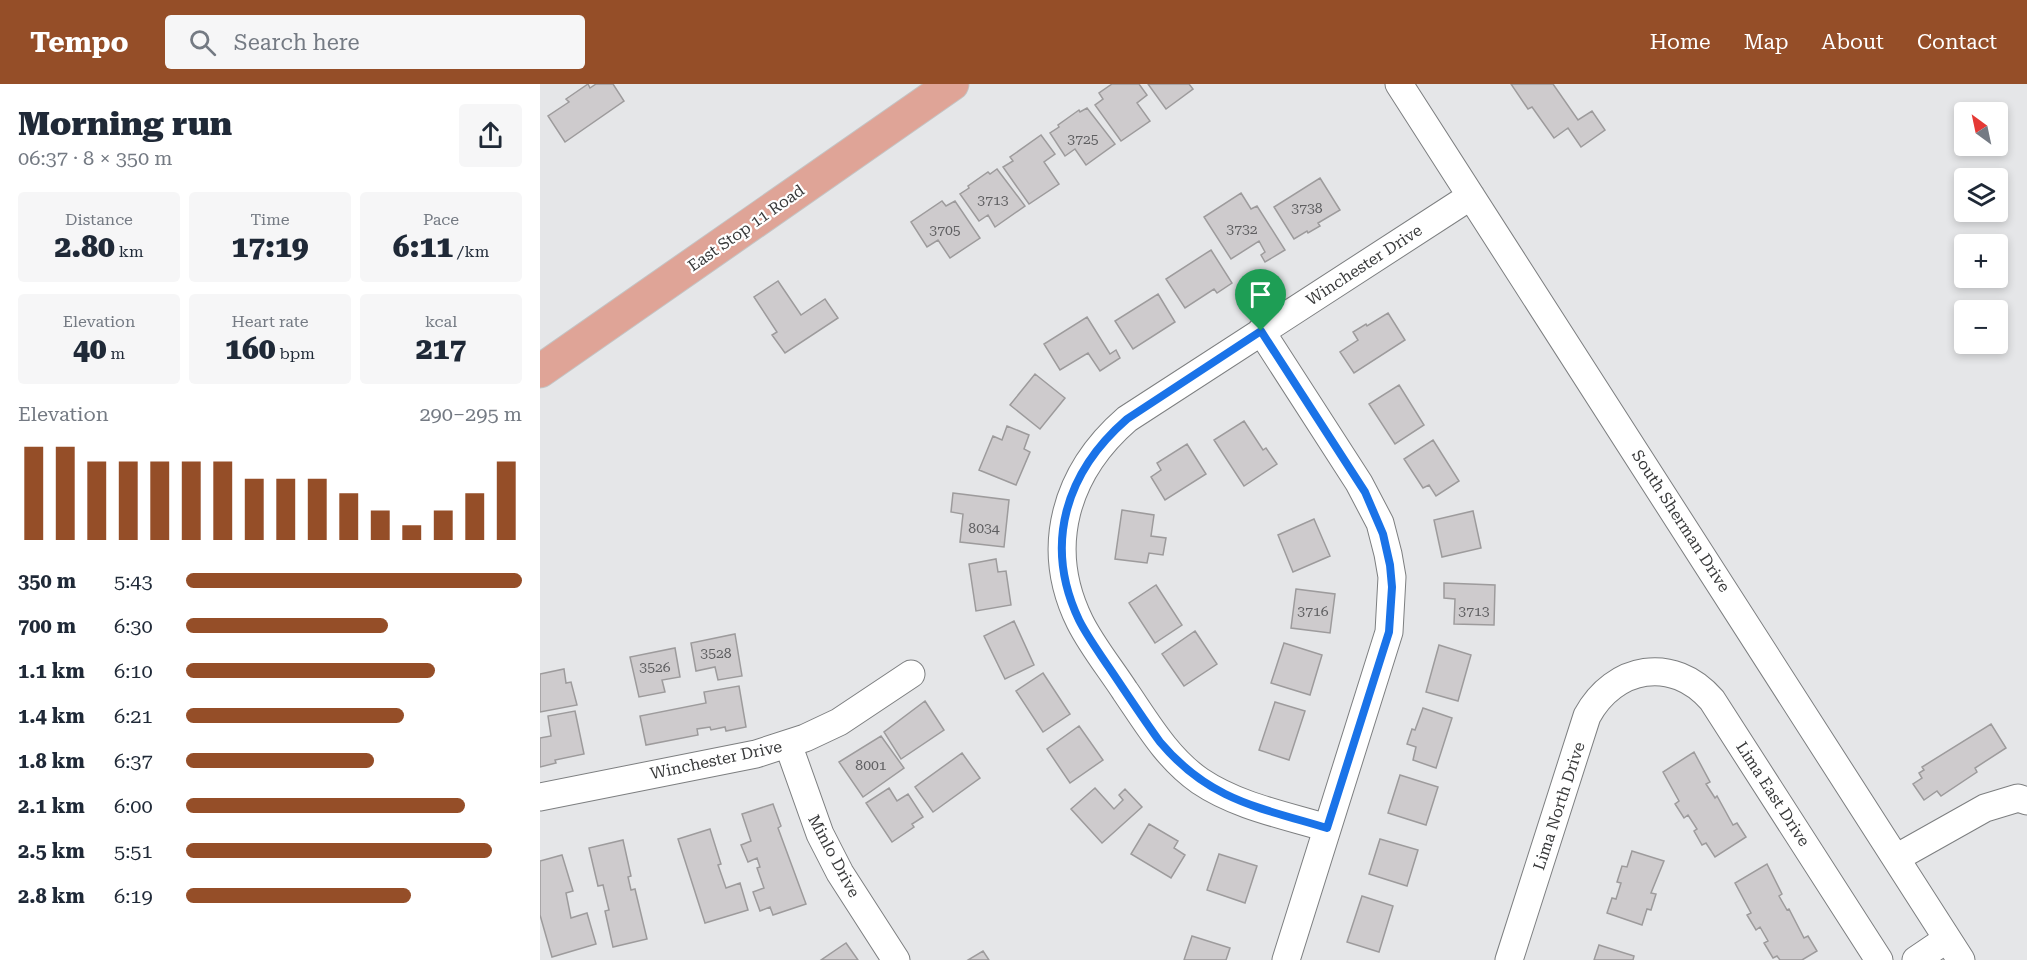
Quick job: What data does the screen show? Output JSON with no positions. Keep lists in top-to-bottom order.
{
  "streets": {
    "main road": ["East Stop 11 Road"],
    "street": [
      "Winchester Drive",
      "South Sherman Drive",
      "Lima East Drive",
      "Lima North Drive",
      "Minlo Drive"
    ]
  },
  "crossings": [
    ["Winchester Drive", "South Sherman Drive"],
    ["Winchester Drive", "Minlo Drive"],
    ["Lima East Drive", "Lima North Drive"]
  ],
  "house_numbers": [
    "3725",
    "3713",
    "3738",
    "3732",
    "3705",
    "8034",
    "3716",
    "3713",
    "3528",
    "3526",
    "8001"
  ],
  "north": "top left",
  "page": {
    "header": "Tempo",
    "search": "Search here",
    "nav": [
      "Home",
      "Map",
      "About",
      "Contact"
    ],
    "heading": ["Morning run", "06:37 · 8 × 350 m"],
    "map_buttons": ["+", "−"],
    "stats": [
      ["Distance", "2.80 km"],
      ["Time", "17:19"],
      ["Pace", "6:11 /km"],
      ["Elevation", "40 m"],
      ["Heart rate", "160 bpm"],
      ["kcal", "217"]
    ],
    "chart": ["Elevation", "290–295 m"],
    "list": [
      {
        "name": "350 m",
        "note": "5:43"
      },
      {
        "name": "700 m",
        "note": "6:30"
      },
      {
        "name": "1.1 km",
        "note": "6:10"
      },
      {
        "name": "1.4 km",
        "note": "6:21"
      },
      {
        "name": "1.8 km",
        "note": "6:37"
      },
      {
        "name": "2.1 km",
        "note": "6:00"
      },
      {
        "name": "2.5 km",
        "note": "5:51"
      },
      {
        "name": "2.8 km",
        "note": "6:19"
      }
    ]
  }
}
